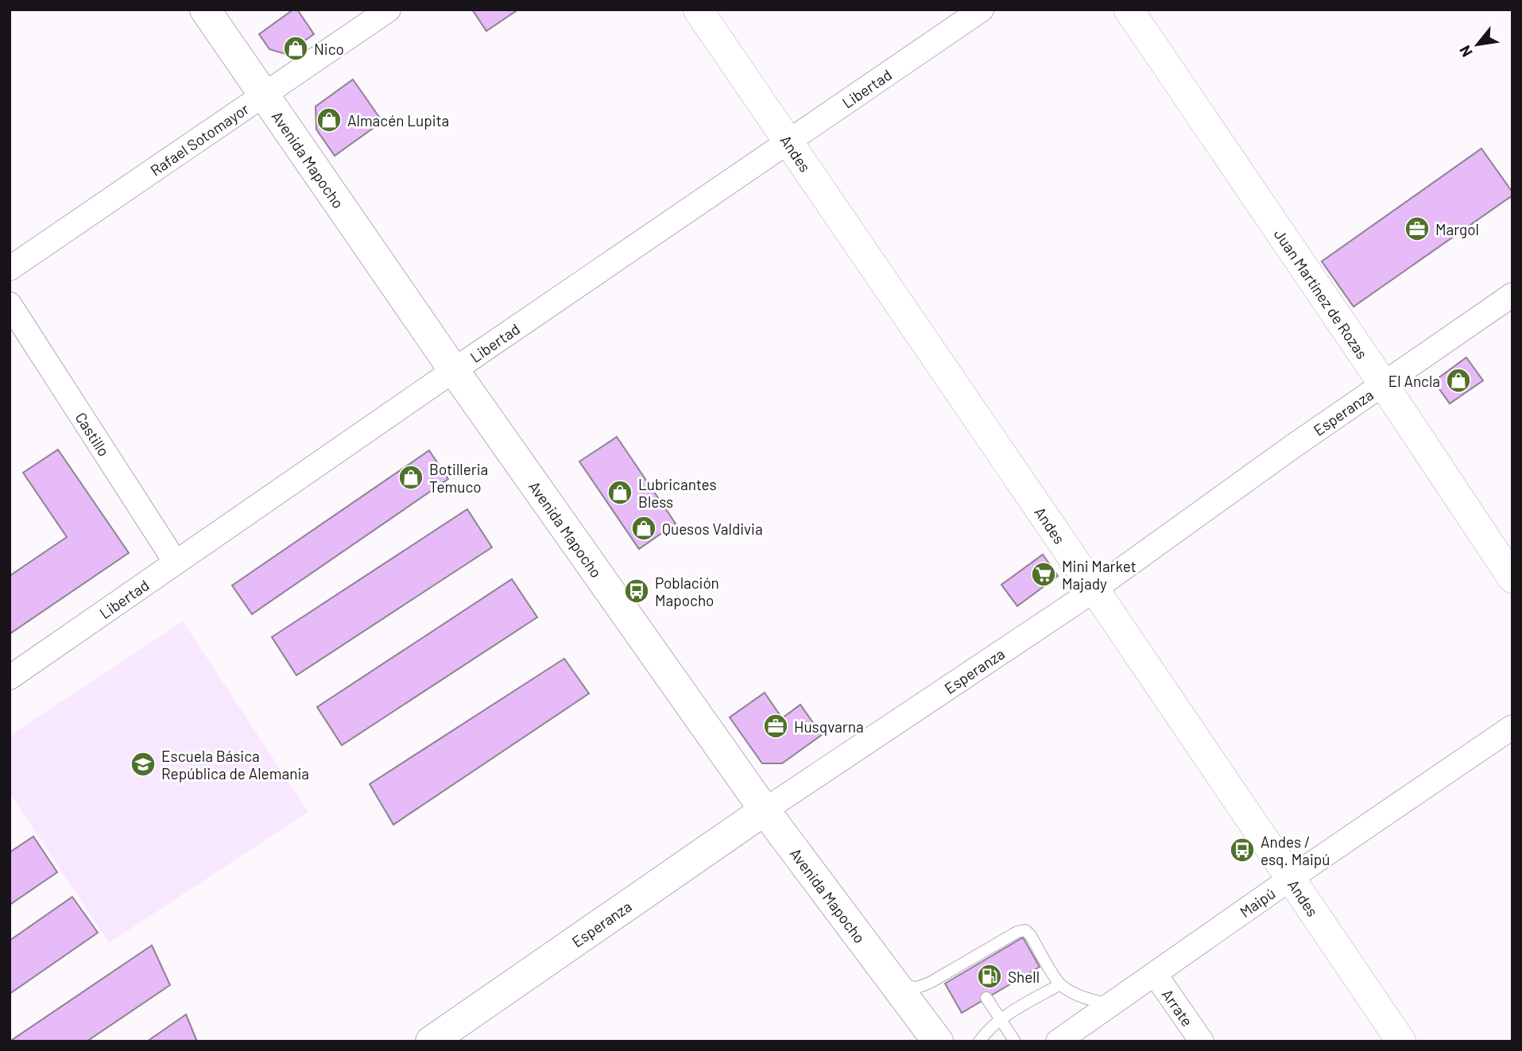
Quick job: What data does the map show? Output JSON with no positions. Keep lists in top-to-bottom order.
{
  "streets": {
    "main road": ["Avenida Mapocho", "Esperanza"],
    "street": [
      "Libertad",
      "Rafael Sotomayor",
      "Andes",
      "Juan Martínez de Rozas",
      "Castillo",
      "Maipú",
      "Arrate"
    ]
  },
  "crossings": [
    ["Libertad", "Andes"],
    ["Libertad", "Avenida Mapocho"],
    ["Libertad", "Castillo"],
    ["Rafael Sotomayor", "Avenida Mapocho"],
    ["Andes", "Esperanza"],
    ["Andes", "Maipú"],
    ["Avenida Mapocho", "Esperanza"],
    ["Juan Martínez de Rozas", "Esperanza"],
    ["Maipú", "Arrate"]
  ],
  "places": {
    "shop": [
      "Nico",
      "Almacén Lupita",
      "El Ancla",
      "Botilleria Temuco",
      "Lubricantes Bless",
      "Quesos Valdivia"
    ],
    "office": ["Margol", "Husqvarna"],
    "supermarket": ["Mini Market Majady"],
    "bus stop": ["Población Mapocho", "Andes / esq. Maipú"],
    "school or university": ["Escuela Básica República de Alemania"],
    "fuel station": ["Shell"]
  },
  "north": "bottom left"
}
